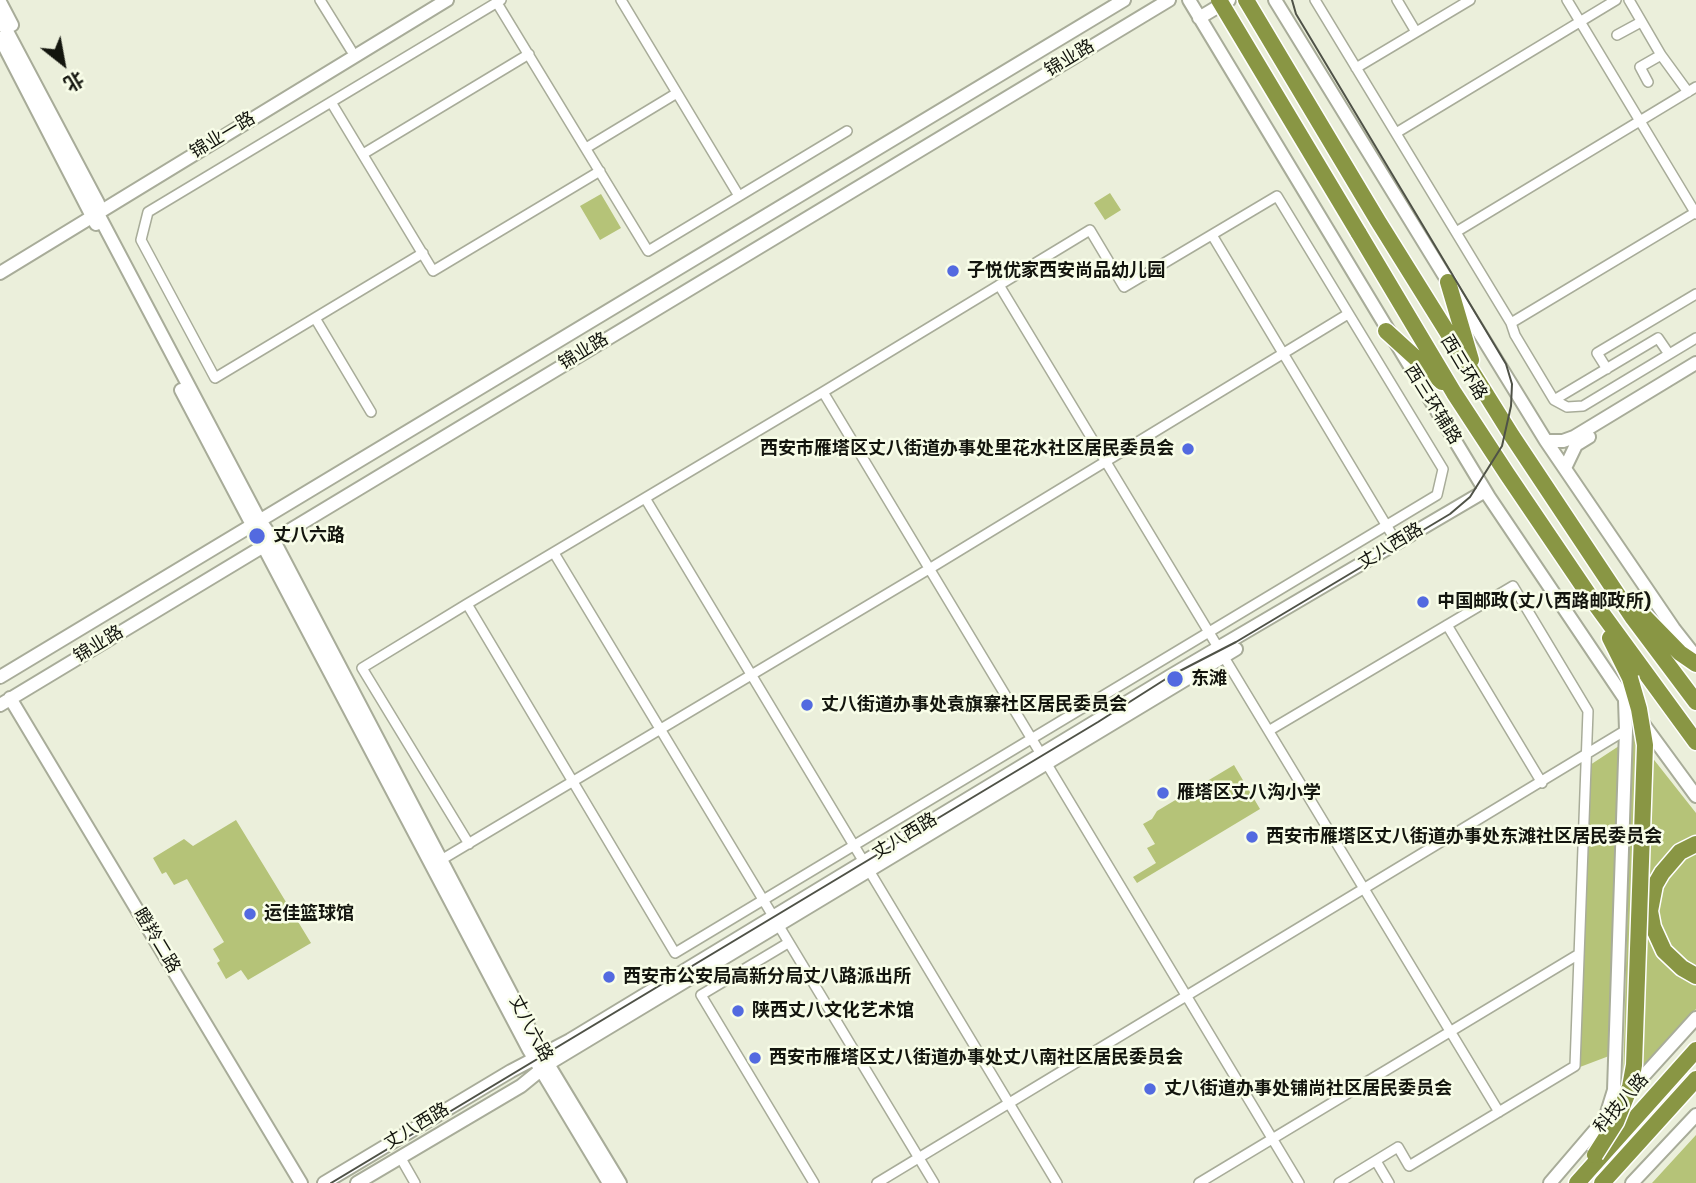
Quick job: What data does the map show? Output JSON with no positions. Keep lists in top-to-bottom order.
{
  "streets": {
    "highway": ["西三环路", "科技八路"],
    "main road": [
      "锦业路",
      "锦业一路",
      "西三环辅路",
      "丈八西路",
      "瞪羚二路",
      "丈八六路"
    ]
  },
  "crossings": [
    ["锦业路", "瞪羚二路"],
    ["锦业路", "丈八六路"],
    ["锦业一路", "丈八六路"],
    ["西三环辅路", "丈八西路"],
    ["丈八西路", "丈八六路"]
  ],
  "places": [
    "子悦优家西安尚品幼儿园",
    "西安市雁塔区丈八街道办事处里花水社区居民委员会",
    "丈八六路",
    "中国邮政(丈八西路邮政所)",
    "东滩",
    "丈八街道办事处袁旗寨社区居民委员会",
    "雁塔区丈八沟小学",
    "西安市雁塔区丈八街道办事处东滩社区居民委员会",
    "运佳篮球馆",
    "西安市公安局高新分局丈八路派出所",
    "陕西丈八文化艺术馆",
    "西安市雁塔区丈八街道办事处丈八南社区居民委员会",
    "丈八街道办事处铺尚社区居民委员会"
  ],
  "north": "bottom right"
}
